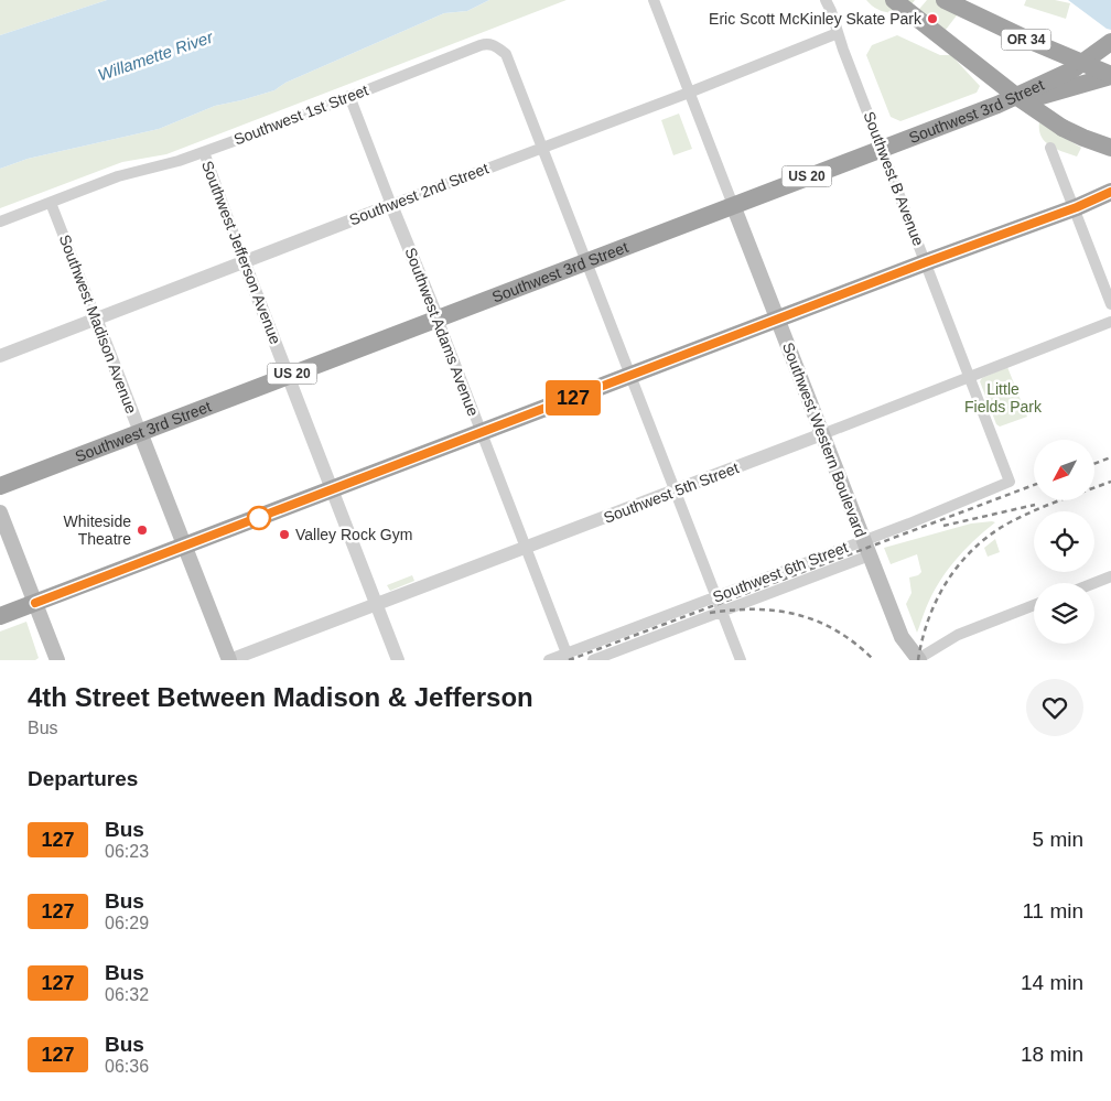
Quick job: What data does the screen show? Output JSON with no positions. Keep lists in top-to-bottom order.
{
  "streets": {
    "highway": ["OR 34", "Southwest 3rd Street", "US 20"],
    "main road": ["Southwest Madison Avenue", "Southwest Western Boulevard"],
    "street": [
      "Southwest 1st Street",
      "Southwest B Avenue",
      "Southwest 2nd Street",
      "Southwest Jefferson Avenue",
      "Southwest Adams Avenue",
      "Southwest 5th Street",
      "Southwest 6th Street"
    ]
  },
  "crossings": [
    ["Southwest 3rd Street", "Southwest B Avenue"],
    ["Southwest 3rd Street", "Southwest Jefferson Avenue"],
    ["Southwest 3rd Street", "Southwest Madison Avenue"],
    ["Southwest 3rd Street", "Southwest Adams Avenue"],
    ["Southwest 3rd Street", "Southwest Western Boulevard"],
    ["Southwest 1st Street", "Southwest 2nd Street"],
    ["Southwest 1st Street", "Southwest Jefferson Avenue"],
    ["Southwest 1st Street", "Southwest Madison Avenue"],
    ["Southwest 1st Street", "Southwest Adams Avenue"],
    ["Southwest B Avenue", "Southwest 2nd Street"],
    ["Southwest B Avenue", "Southwest 5th Street"],
    ["Southwest B Avenue", "Southwest 6th Street"],
    ["Southwest 2nd Street", "Southwest Jefferson Avenue"],
    ["Southwest 2nd Street", "Southwest Madison Avenue"],
    ["Southwest 2nd Street", "Southwest Adams Avenue"],
    ["Southwest 2nd Street", "Southwest Western Boulevard"],
    ["Southwest Jefferson Avenue", "Southwest 5th Street"],
    ["Southwest Madison Avenue", "Southwest 5th Street"],
    ["Southwest Adams Avenue", "Southwest 5th Street"],
    ["Southwest Adams Avenue", "Southwest 6th Street"],
    ["Southwest Western Boulevard", "Southwest 5th Street"],
    ["Southwest Western Boulevard", "Southwest 6th Street"]
  ],
  "water": ["Willamette River"],
  "parks": ["Little Fields Park"],
  "places": ["Eric Scott McKinley Skate Park", "Whiteside Theatre", "Valley Rock Gym"],
  "lines": ["bus line 127"],
  "north": "bottom left",
  "page": {
    "on_map": "127",
    "heading": [
      ["4th Street Between Madison & Jefferson", "Bus"],
      "Departures"
    ],
    "list": [
      {
        "mark": "127",
        "name": "Bus",
        "note": "06:23",
        "value": "5 min"
      },
      {
        "mark": "127",
        "name": "Bus",
        "note": "06:29",
        "value": "11 min"
      },
      {
        "mark": "127",
        "name": "Bus",
        "note": "06:32",
        "value": "14 min"
      },
      {
        "mark": "127",
        "name": "Bus",
        "note": "06:36",
        "value": "18 min"
      }
    ]
  }
}
